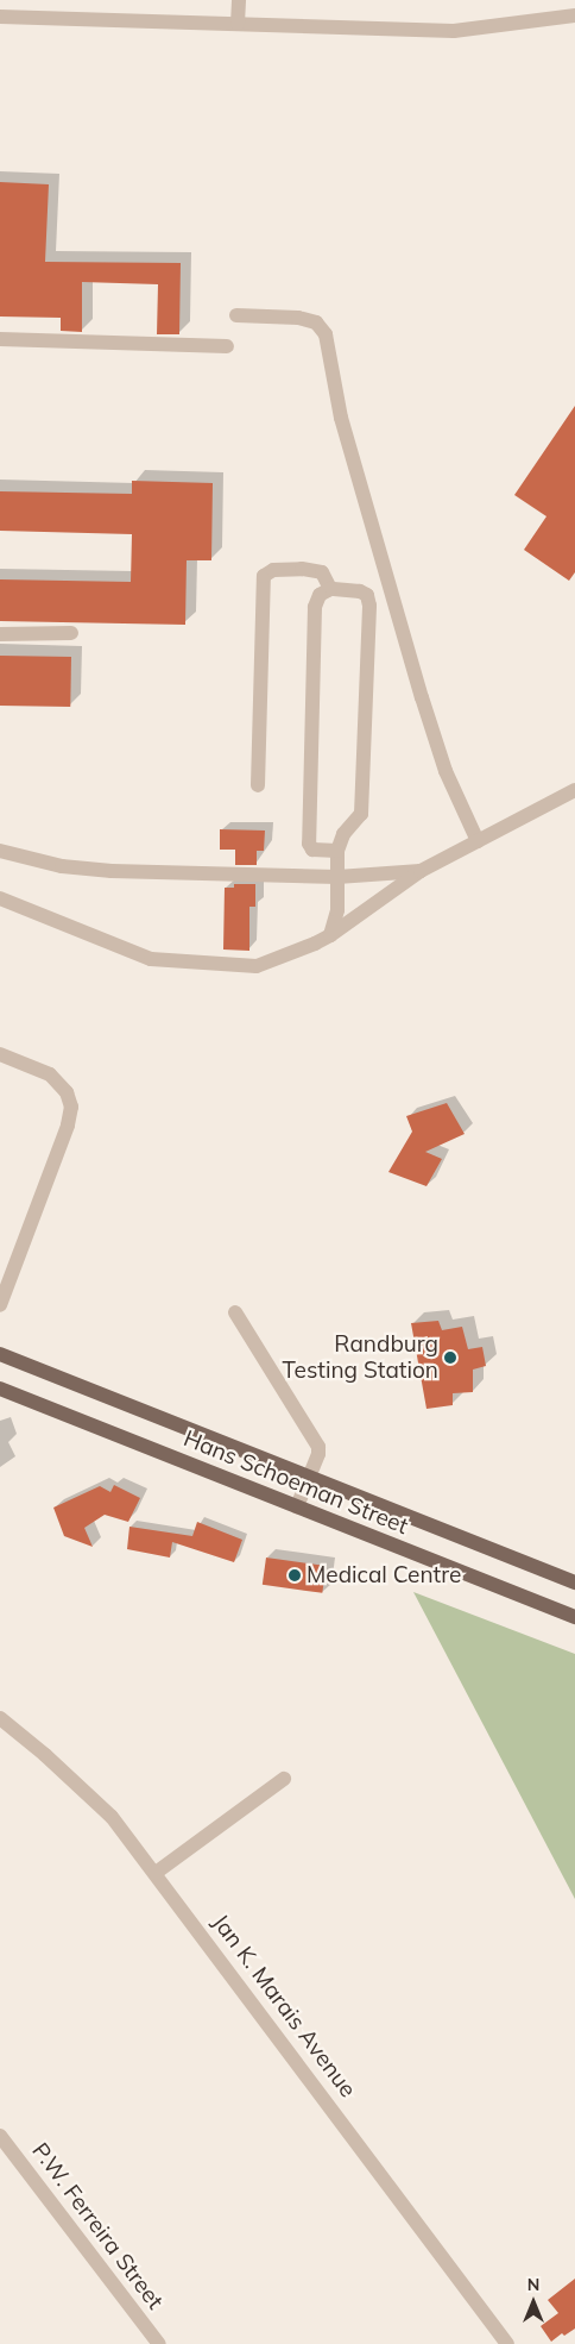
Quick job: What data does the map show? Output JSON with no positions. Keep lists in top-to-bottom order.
{
  "streets": {
    "main road": ["Hans Schoeman Street"],
    "street": ["Jan K. Marais Avenue", "P.W. Ferreira Street"]
  },
  "places": ["Randburg Testing Station", "Medical Centre"],
  "north": "top"
}
